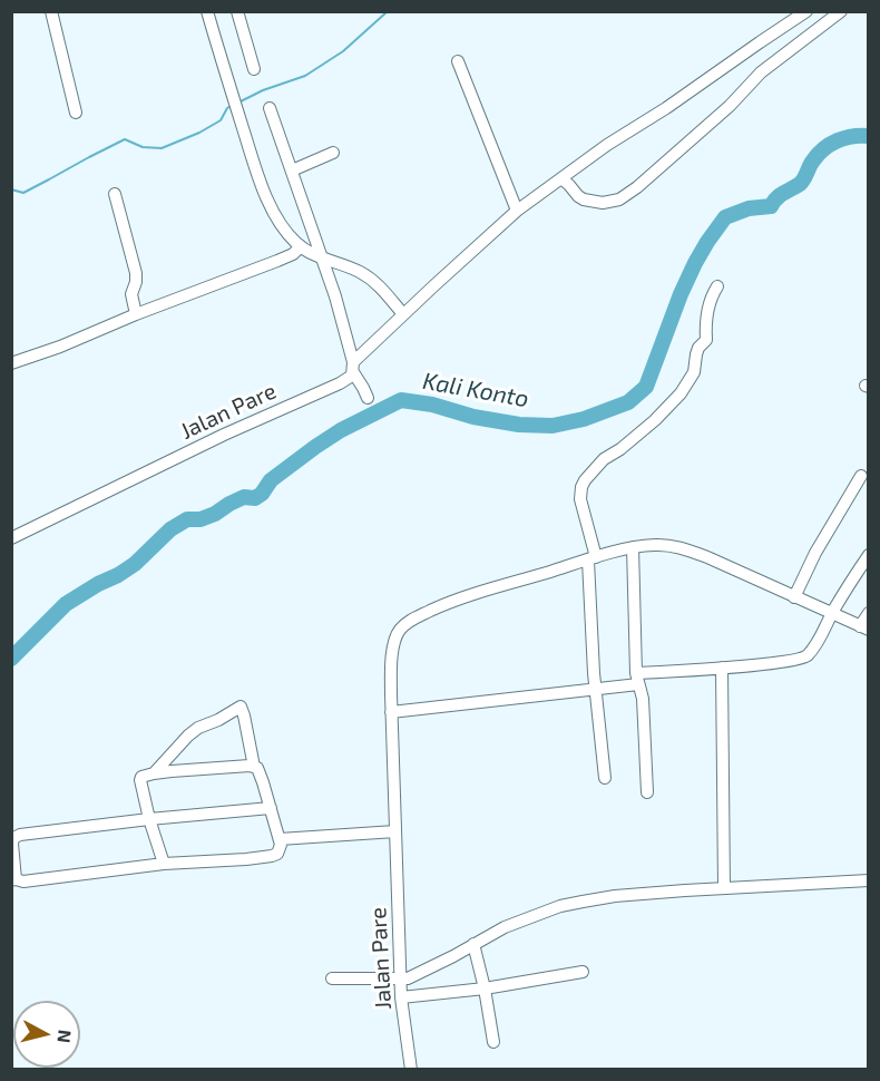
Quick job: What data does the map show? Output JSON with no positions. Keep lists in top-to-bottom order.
{
  "streets": {
    "street": ["Jalan Pare"]
  },
  "water": ["Kali Konto"],
  "north": "right"
}
